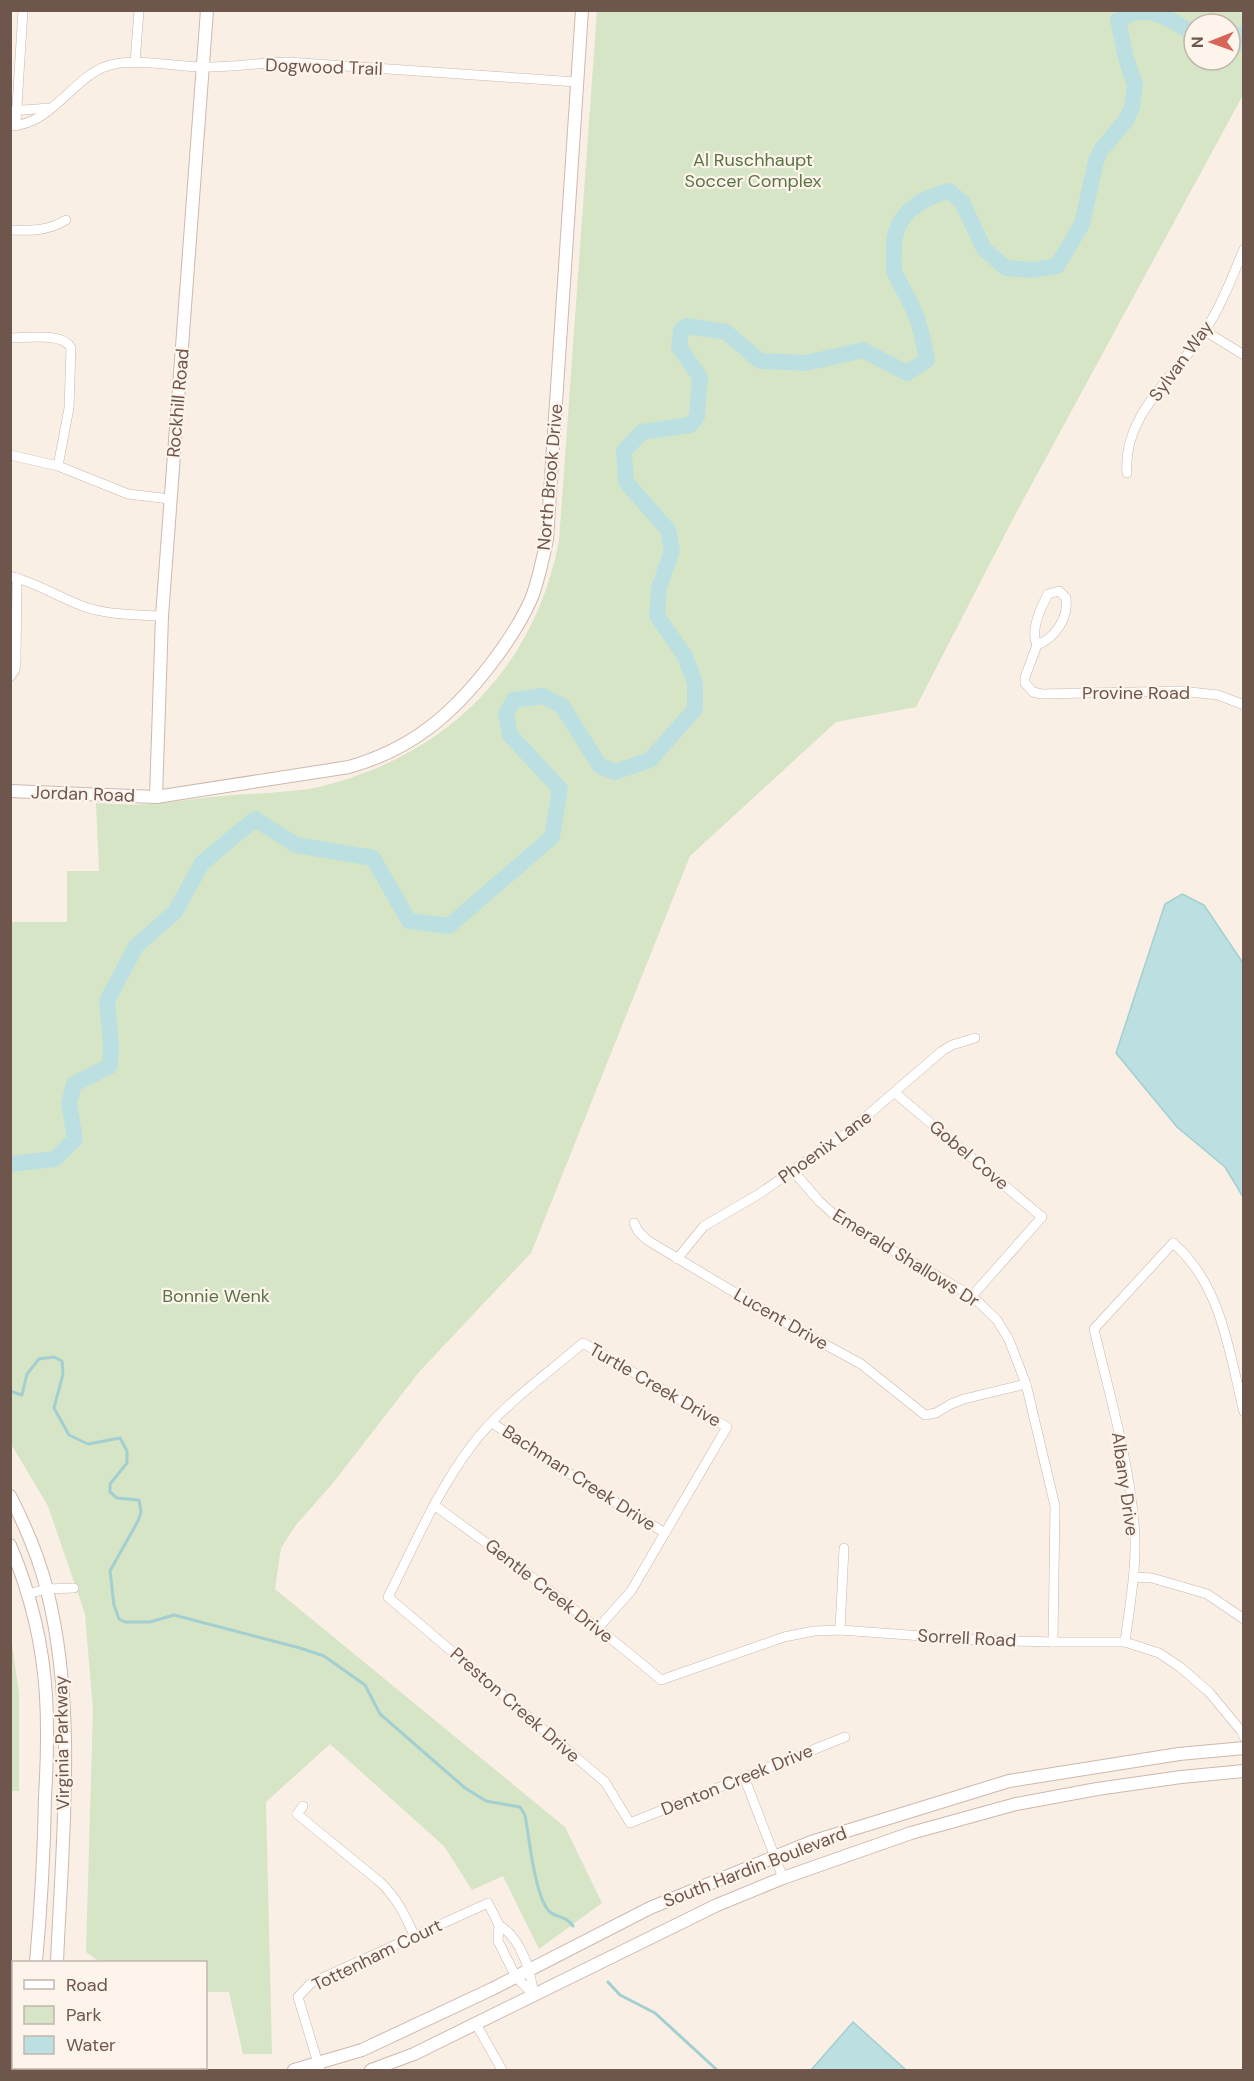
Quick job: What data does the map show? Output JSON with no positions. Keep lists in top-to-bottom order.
{
  "streets": {
    "main road": [
      "Rockhill Road",
      "North Brook Drive",
      "Jordan Road",
      "Virginia Parkway",
      "South Hardin Boulevard"
    ],
    "street": [
      "Dogwood Trail",
      "Sylvan Way",
      "Provine Road",
      "Phoenix Lane",
      "Gobel Cove",
      "Emerald Shallows Dr",
      "Lucent Drive",
      "Turtle Creek Drive",
      "Bachman Creek Drive",
      "Albany Drive",
      "Gentle Creek Drive",
      "Sorrell Road",
      "Preston Creek Drive",
      "Denton Creek Drive",
      "Tottenham Court"
    ]
  },
  "crossings": [
    ["Dogwood Trail", "Rockhill Road"],
    ["Dogwood Trail", "North Brook Drive"],
    ["Rockhill Road", "North Brook Drive"],
    ["Rockhill Road", "Jordan Road"],
    ["North Brook Drive", "Jordan Road"],
    ["Phoenix Lane", "Gobel Cove"],
    ["Phoenix Lane", "Emerald Shallows Dr"],
    ["Phoenix Lane", "Lucent Drive"],
    ["Gobel Cove", "Emerald Shallows Dr"],
    ["Emerald Shallows Dr", "Lucent Drive"],
    ["Emerald Shallows Dr", "Sorrell Road"],
    ["Turtle Creek Drive", "Bachman Creek Drive"],
    ["Albany Drive", "Sorrell Road"],
    ["Gentle Creek Drive", "Sorrell Road"],
    ["Gentle Creek Drive", "Preston Creek Drive"],
    ["Preston Creek Drive", "Denton Creek Drive"],
    ["South Hardin Boulevard", "Tottenham Court"]
  ],
  "parks": ["Al Ruschhaupt Soccer Complex", "Bonnie Wenk"],
  "legend": ["Road", "Park", "Water"],
  "north": "left"
}
